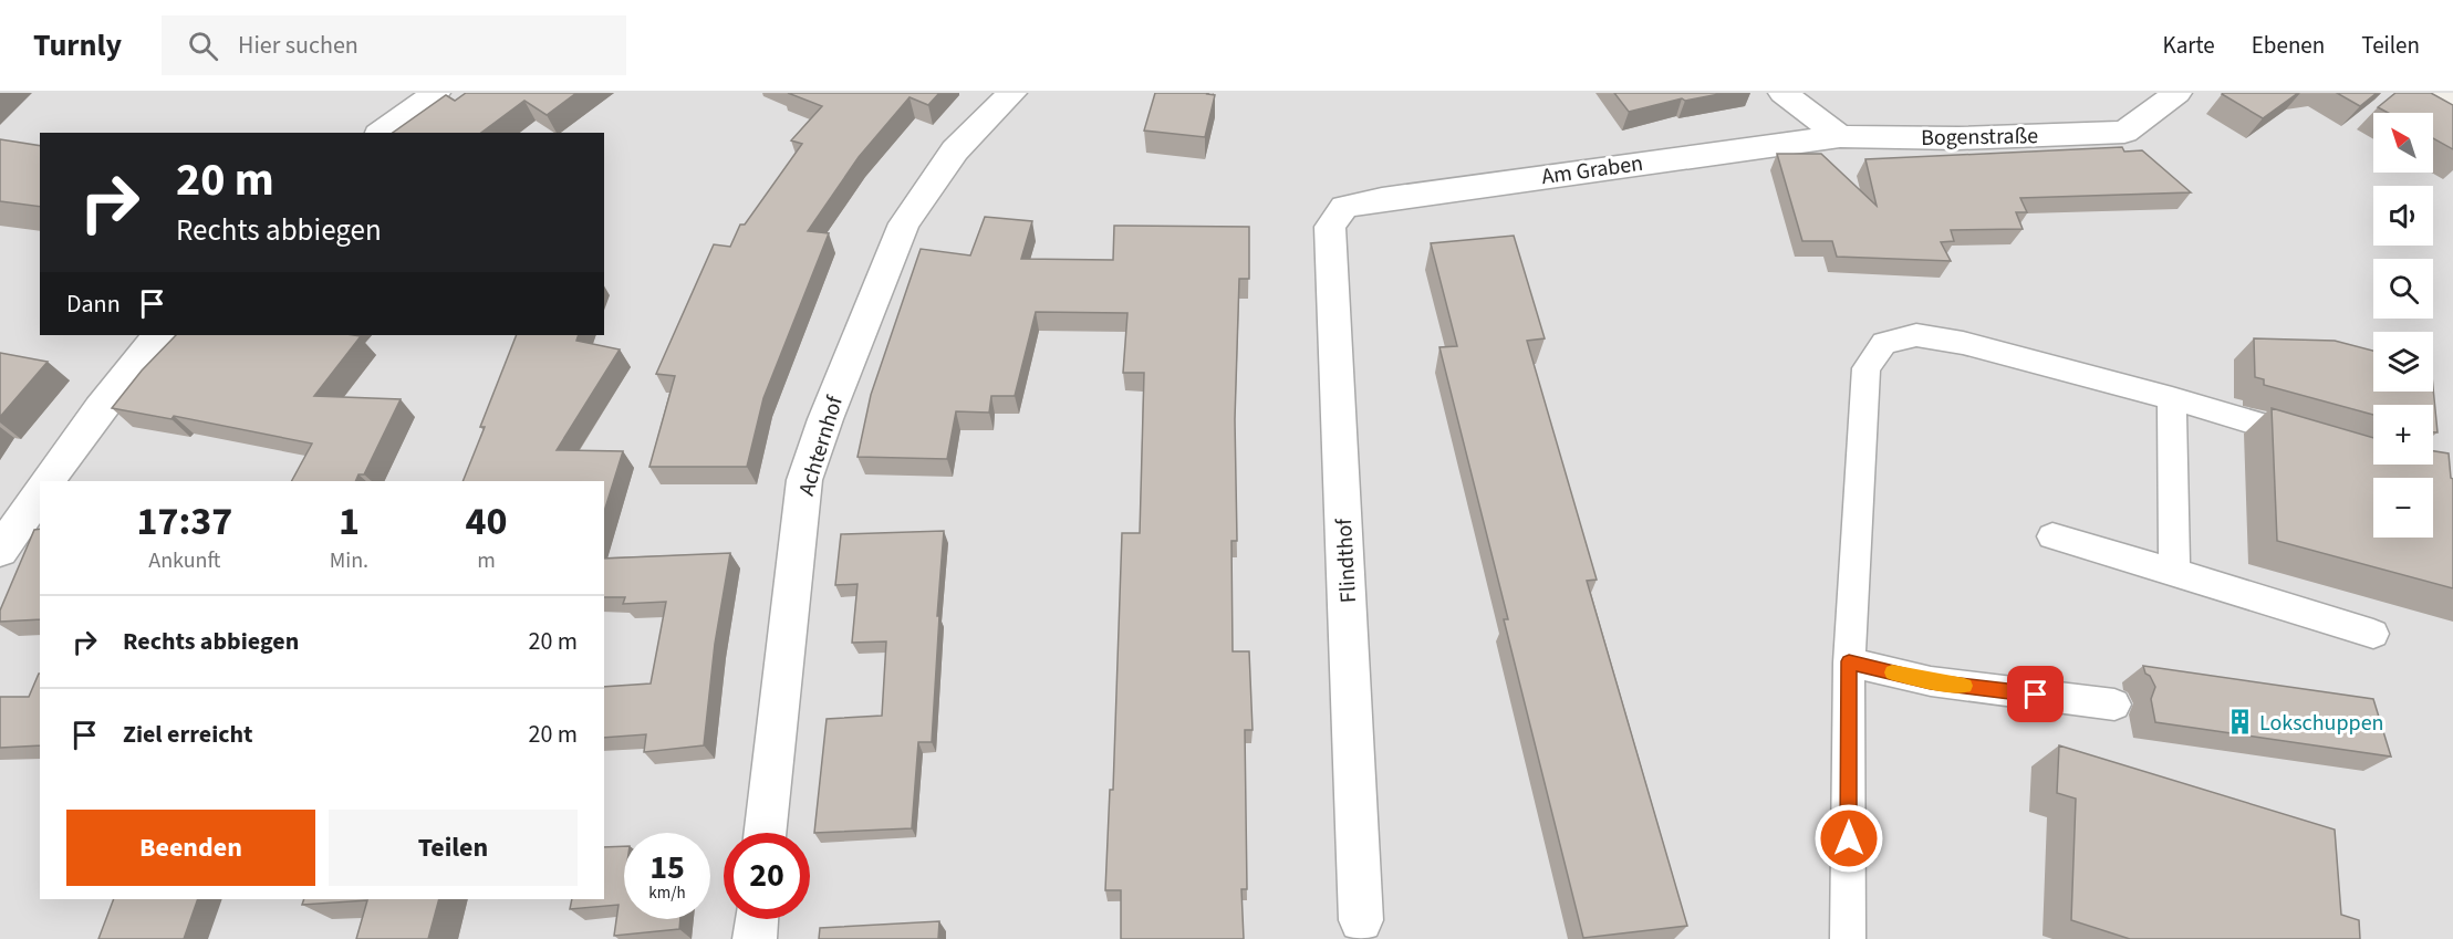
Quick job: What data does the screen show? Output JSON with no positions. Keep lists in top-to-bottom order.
{
  "streets": {
    "street": [
      "Bogenstraße",
      "Am Graben",
      "Achternhof",
      "Flindthof"
    ]
  },
  "crossings": [
    ["Bogenstraße", "Am Graben"],
    ["Am Graben", "Flindthof"]
  ],
  "places": {
    "building": ["Lokschuppen"]
  },
  "north": "top left",
  "page": {
    "header": "Turnly",
    "search": "Hier suchen",
    "nav": ["Karte", "Ebenen", "Teilen"],
    "map_buttons": ["+", "−"],
    "turn": ["20 m", "Rechts abbiegen"],
    "then": "Dann",
    "eta": [
      "17:37",
      "Ankunft",
      "1",
      "Min.",
      "40",
      "m"
    ],
    "list": [
      {
        "name": "Rechts abbiegen",
        "value": "20 m"
      },
      {
        "name": "Ziel erreicht",
        "value": "20 m"
      }
    ],
    "buttons": ["Beenden", "Teilen"],
    "speed": "15 km/h",
    "limit": "20"
  }
}
